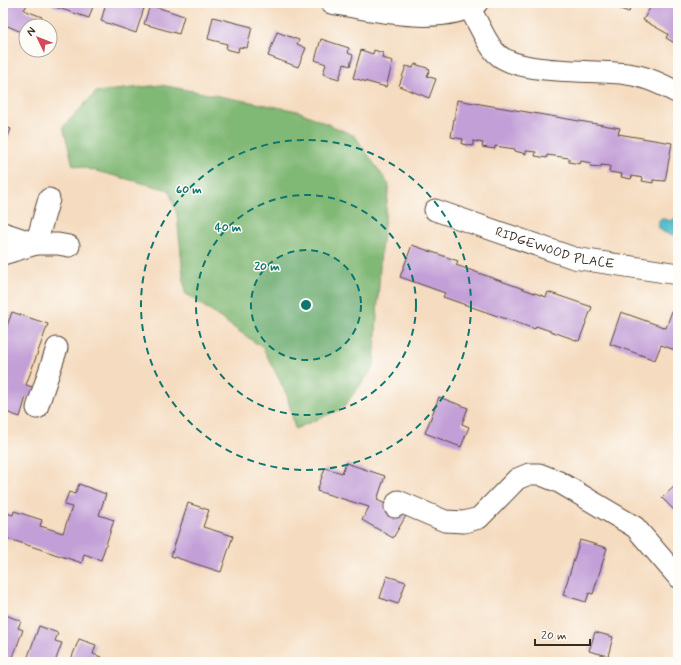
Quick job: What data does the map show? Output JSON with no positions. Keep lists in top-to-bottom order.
{
  "streets": {
    "street": ["RIDGEWOOD PLACE"]
  },
  "scale_bar": "20 m",
  "north": "top left",
  "rings": ["60 m", "40 m", "20 m"]
}
